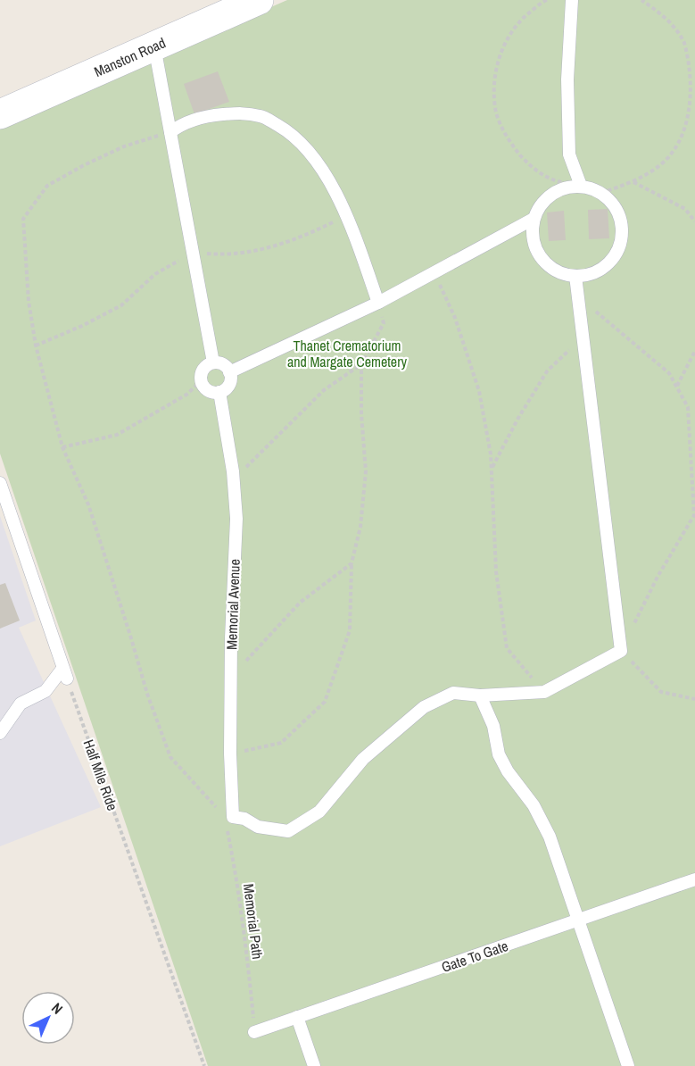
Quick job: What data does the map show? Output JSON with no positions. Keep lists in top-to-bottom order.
{
  "streets": {
    "street": ["Manston Road"],
    "lane": ["Memorial Avenue", "Gate To Gate"],
    "path": ["Half Mile Ride", "Memorial Path"]
  },
  "crossings": [
    ["Memorial Avenue", "Memorial Path"],
    ["Memorial Path", "Gate To Gate"]
  ],
  "parks": ["Thanet Crematorium and Margate Cemetery"],
  "north": "top right"
}
